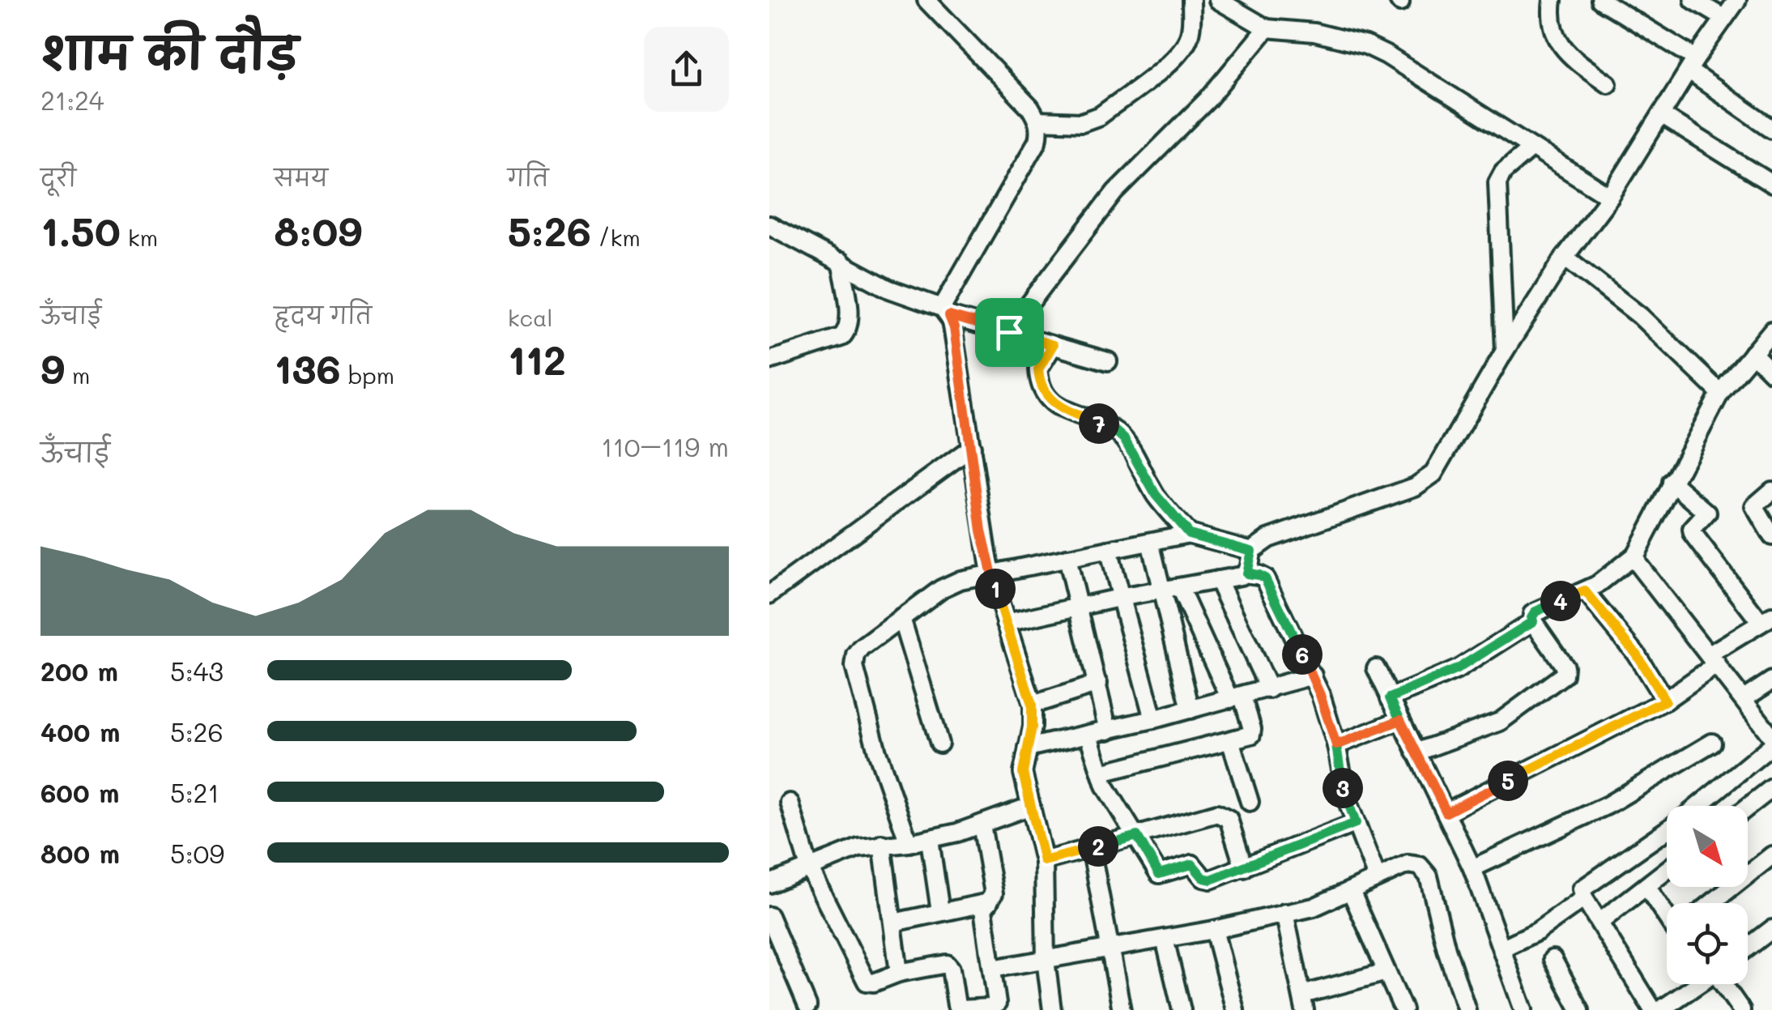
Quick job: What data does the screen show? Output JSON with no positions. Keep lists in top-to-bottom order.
{
  "north": "bottom right",
  "page": {
    "heading": ["शाम की दौड़", "21:24"],
    "stats": [
      ["दूरी", "1.50 km"],
      ["समय", "8:09"],
      ["गति", "5:26 /km"],
      ["ऊँचाई", "9 m"],
      ["हृदय गति", "136 bpm"],
      ["kcal", "112"]
    ],
    "pins": [
      "7",
      "1",
      "4",
      "6",
      "5",
      "3",
      "2"
    ],
    "chart": ["ऊँचाई", "110–119 m"],
    "list": [
      {
        "name": "200 m",
        "note": "5:43"
      },
      {
        "name": "400 m",
        "note": "5:26"
      },
      {
        "name": "600 m",
        "note": "5:21"
      },
      {
        "name": "800 m",
        "note": "5:09"
      }
    ]
  }
}
